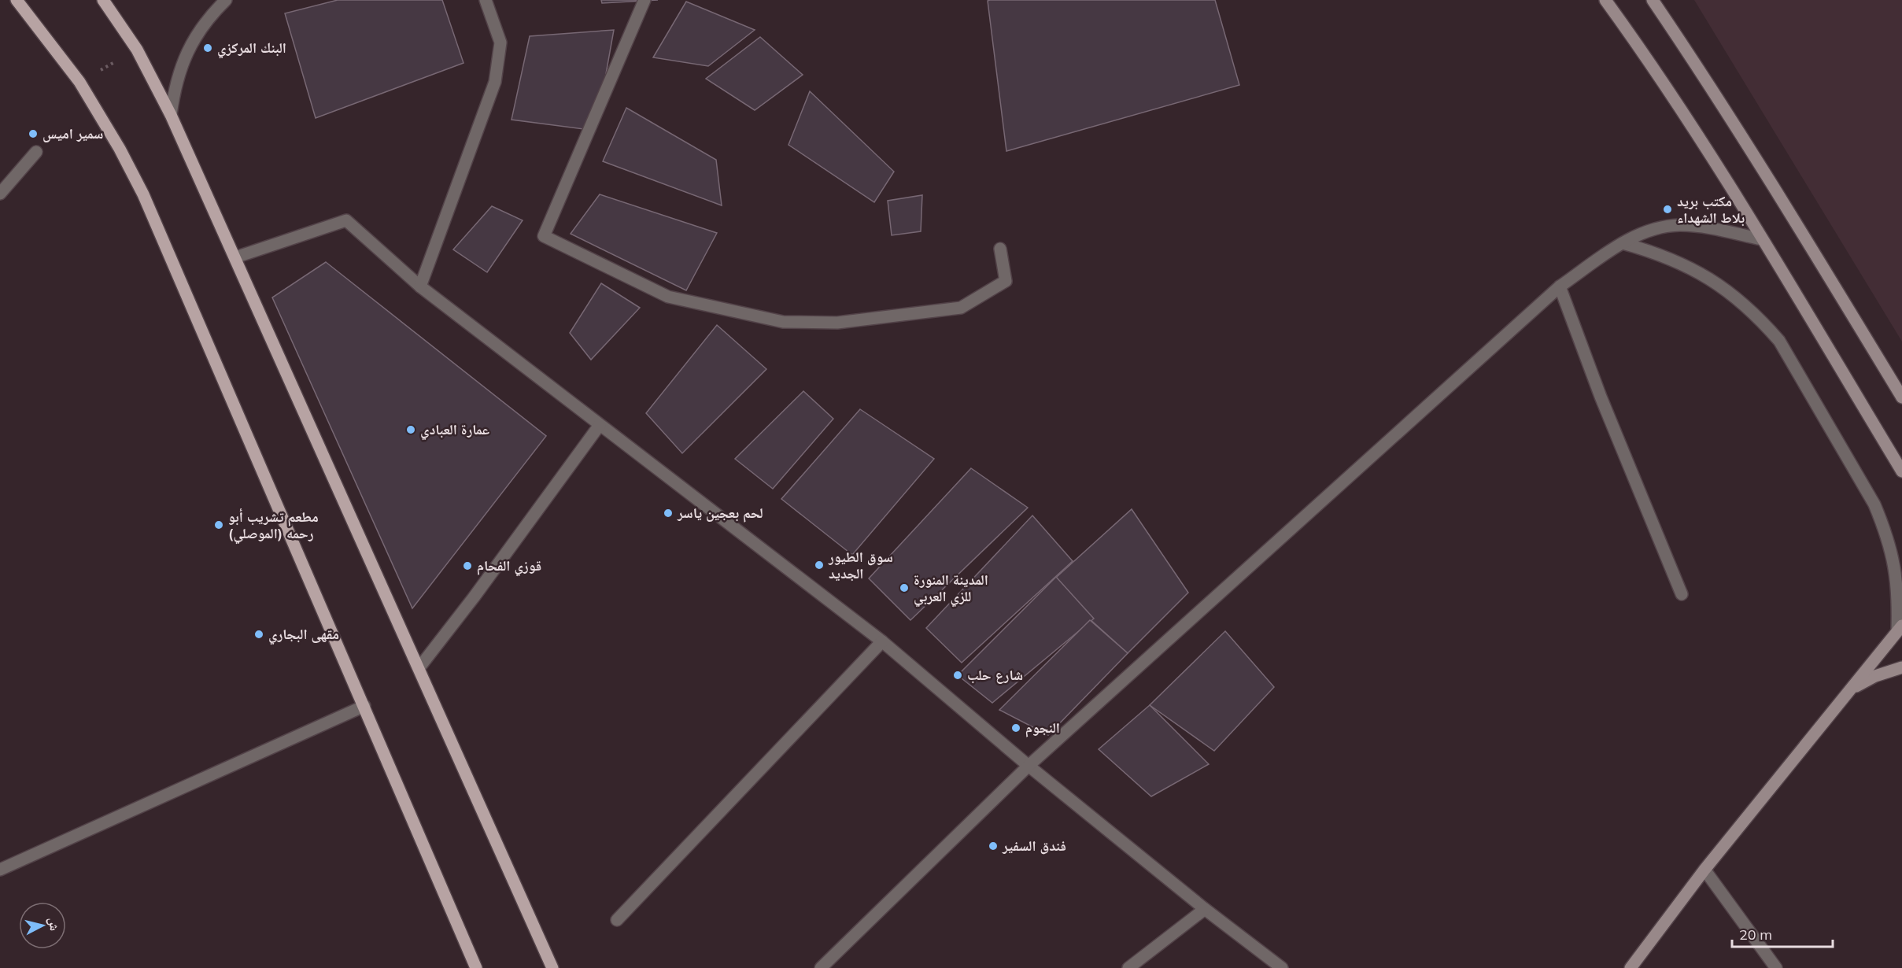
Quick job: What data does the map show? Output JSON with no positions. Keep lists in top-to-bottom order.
{
  "places": [
    "البنك المركزي",
    "سمير اميس",
    "مكتب بريد بلاط الشهداء",
    "عمارة العبادي",
    "لحم بعجين ياسر",
    "مطعم تشريب أبو رحمه (الموصلي)",
    "سوق الطيور الجديد",
    "قوزي الفحام",
    "المدينة المنورة للزي العربي",
    "مقهى البجاري",
    "شارع حلب",
    "النجوم",
    "فندق السفير"
  ],
  "scale_bar": "20 m",
  "north": "right"
}
